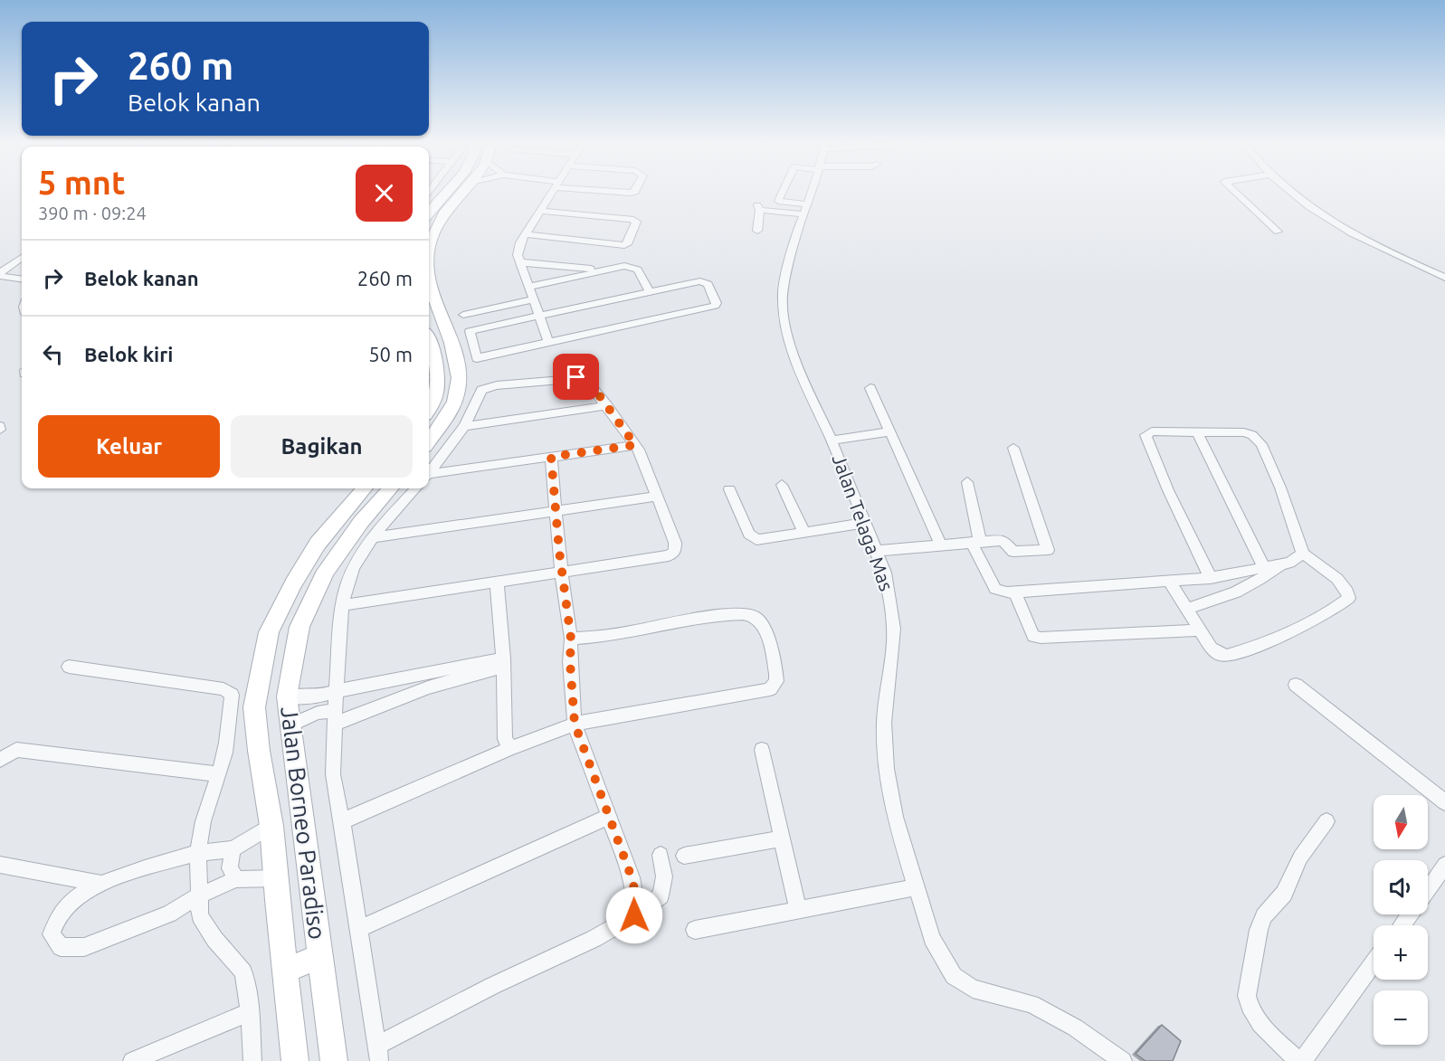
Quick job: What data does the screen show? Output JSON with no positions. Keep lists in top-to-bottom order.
{
  "streets": {
    "street": ["Jalan Telaga Mas", "Jalan Borneo Paradiso"]
  },
  "north": "bottom",
  "page": {
    "turn": ["260 m", "Belok kanan"],
    "heading": ["5 mnt", "390 m · 09:24"],
    "list": [
      {
        "name": "Belok kanan",
        "value": "260 m"
      },
      {
        "name": "Belok kiri",
        "value": "50 m"
      }
    ],
    "buttons": ["Keluar", "Bagikan"],
    "map_buttons": ["+", "−"]
  }
}
